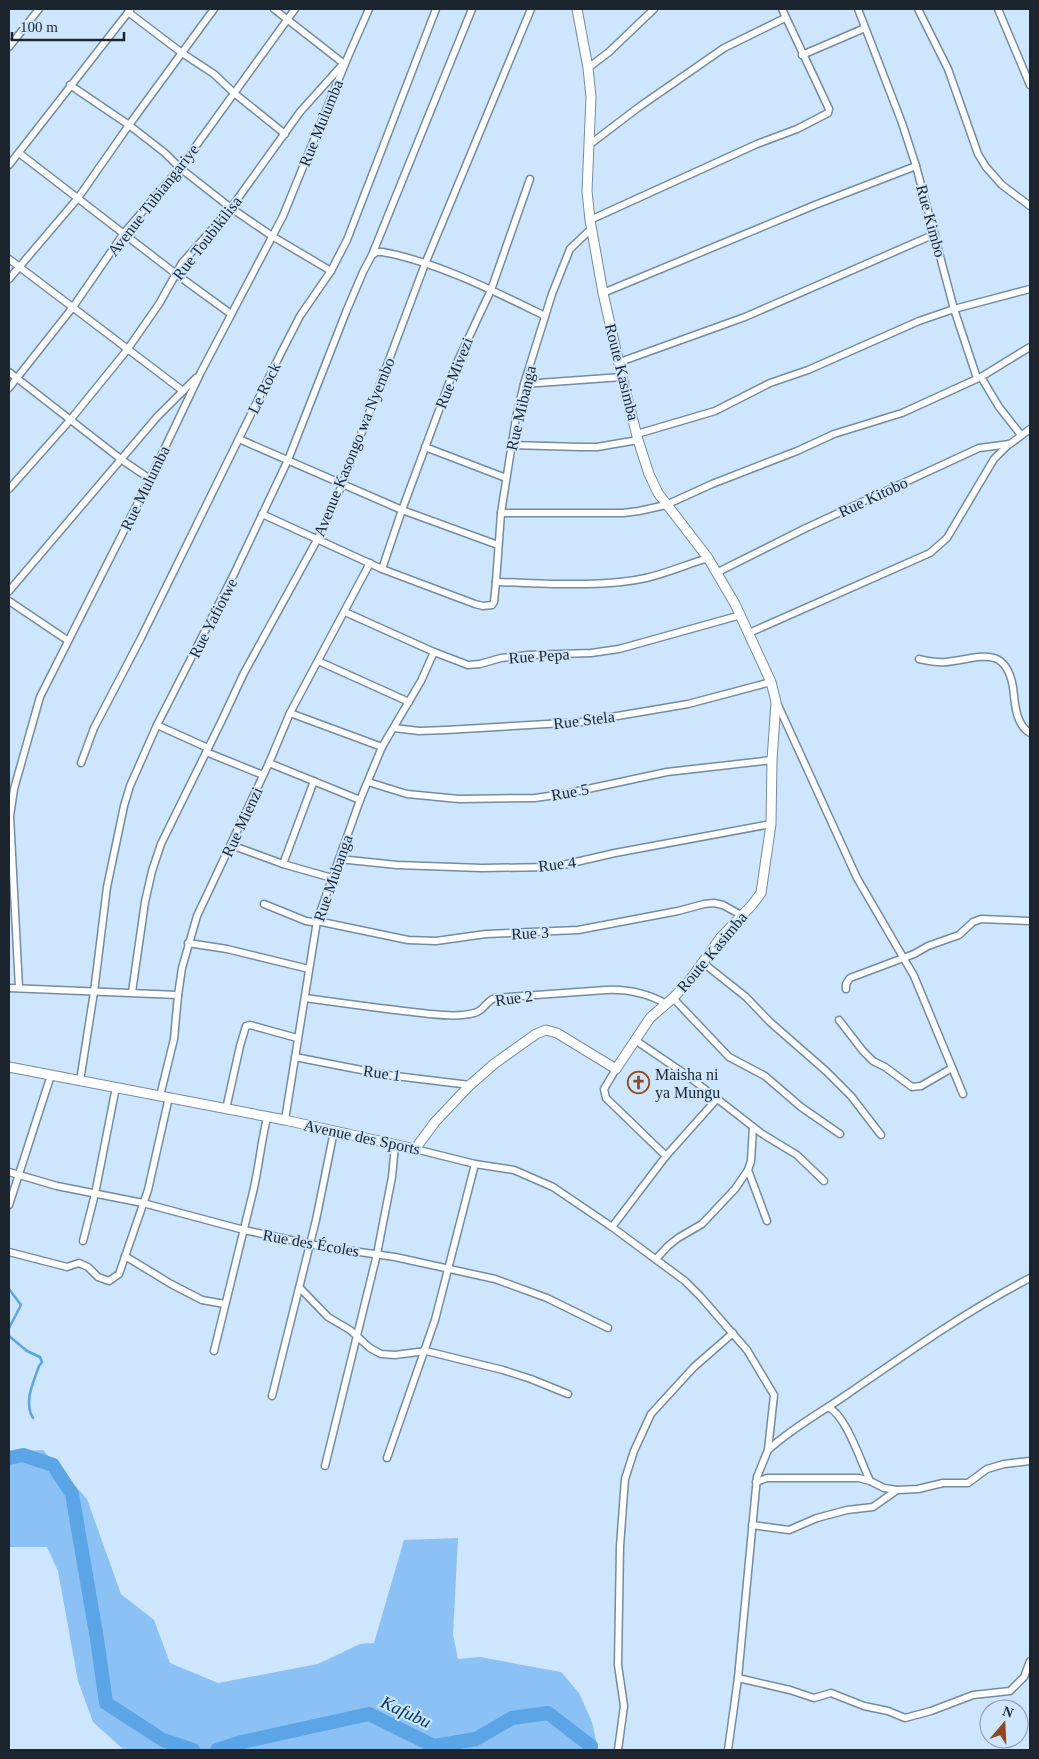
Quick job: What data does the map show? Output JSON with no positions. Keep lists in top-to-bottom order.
{
  "streets": {
    "street": [
      "Rue Mulumba",
      "Avenue Tubiangariye",
      "Rue Kimbo",
      "Rue Toubikilisa",
      "Route Kasimba",
      "Rue Mivezi",
      "Le Rock",
      "Rue Mibanga",
      "Avenue Kasongo wa Nyembo",
      "Rue Kitobo",
      "Rue Yafiotwe",
      "Rue Pepa",
      "Rue Stela",
      "Rue 5",
      "Rue Mienzi",
      "Rue 4",
      "Rue Mubanga",
      "Rue 3",
      "Rue 2",
      "Rue 1",
      "Avenue des Sports",
      "Rue des Écoles"
    ]
  },
  "crossings": [
    ["Rue Mulumba", "Rue Toubikilisa"],
    ["Route Kasimba", "Rue Mibanga"],
    ["Route Kasimba", "Rue Kitobo"],
    ["Route Kasimba", "Rue Pepa"],
    ["Route Kasimba", "Rue Stela"],
    ["Route Kasimba", "Rue 5"],
    ["Route Kasimba", "Rue 4"],
    ["Route Kasimba", "Rue 3"],
    ["Route Kasimba", "Rue 2"],
    ["Rue Mivezi", "Rue Mibanga"],
    ["Rue Yafiotwe", "Avenue des Sports"],
    ["Rue Pepa", "Rue Mienzi"],
    ["Rue Pepa", "Rue Mubanga"],
    ["Rue Stela", "Rue Mubanga"],
    ["Rue 5", "Rue Mubanga"],
    ["Rue Mienzi", "Avenue des Sports"],
    ["Rue Mienzi", "Rue des Écoles"],
    ["Rue 4", "Rue Mubanga"],
    ["Rue Mubanga", "Rue 3"],
    ["Rue Mubanga", "Rue 2"],
    ["Rue Mubanga", "Rue 1"],
    ["Rue Mubanga", "Avenue des Sports"]
  ],
  "water": ["Kafubu"],
  "places": {
    "church": ["Maisha ni ya Mungu"]
  },
  "scale_bar": "100 m",
  "north": "top"
}
